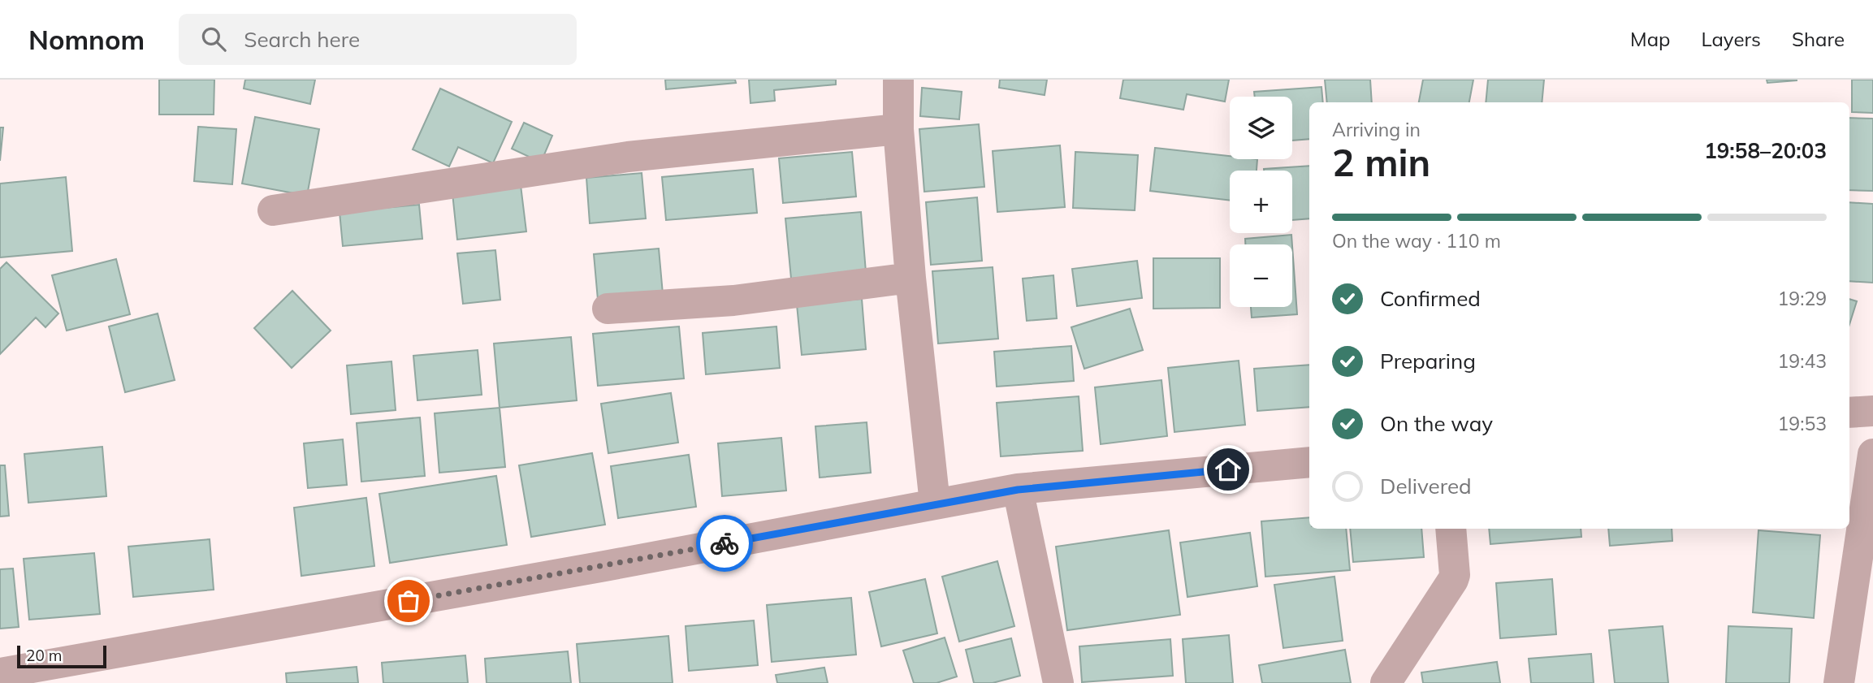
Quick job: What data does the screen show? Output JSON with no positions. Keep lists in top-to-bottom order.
{
  "scale_bar": "20 m",
  "page": {
    "header": "Nomnom",
    "search": "Search here",
    "nav": ["Map", "Layers", "Share"],
    "map_buttons": ["+", "−"],
    "heading": ["2 min", "Arriving in", "19:58–20:03"],
    "bar": "On the way · 110 m",
    "list": [
      ["Confirmed", "19:29"],
      ["Preparing", "19:43"],
      ["On the way", "19:53"],
      "Delivered"
    ],
    "scale": "20 m"
  }
}
